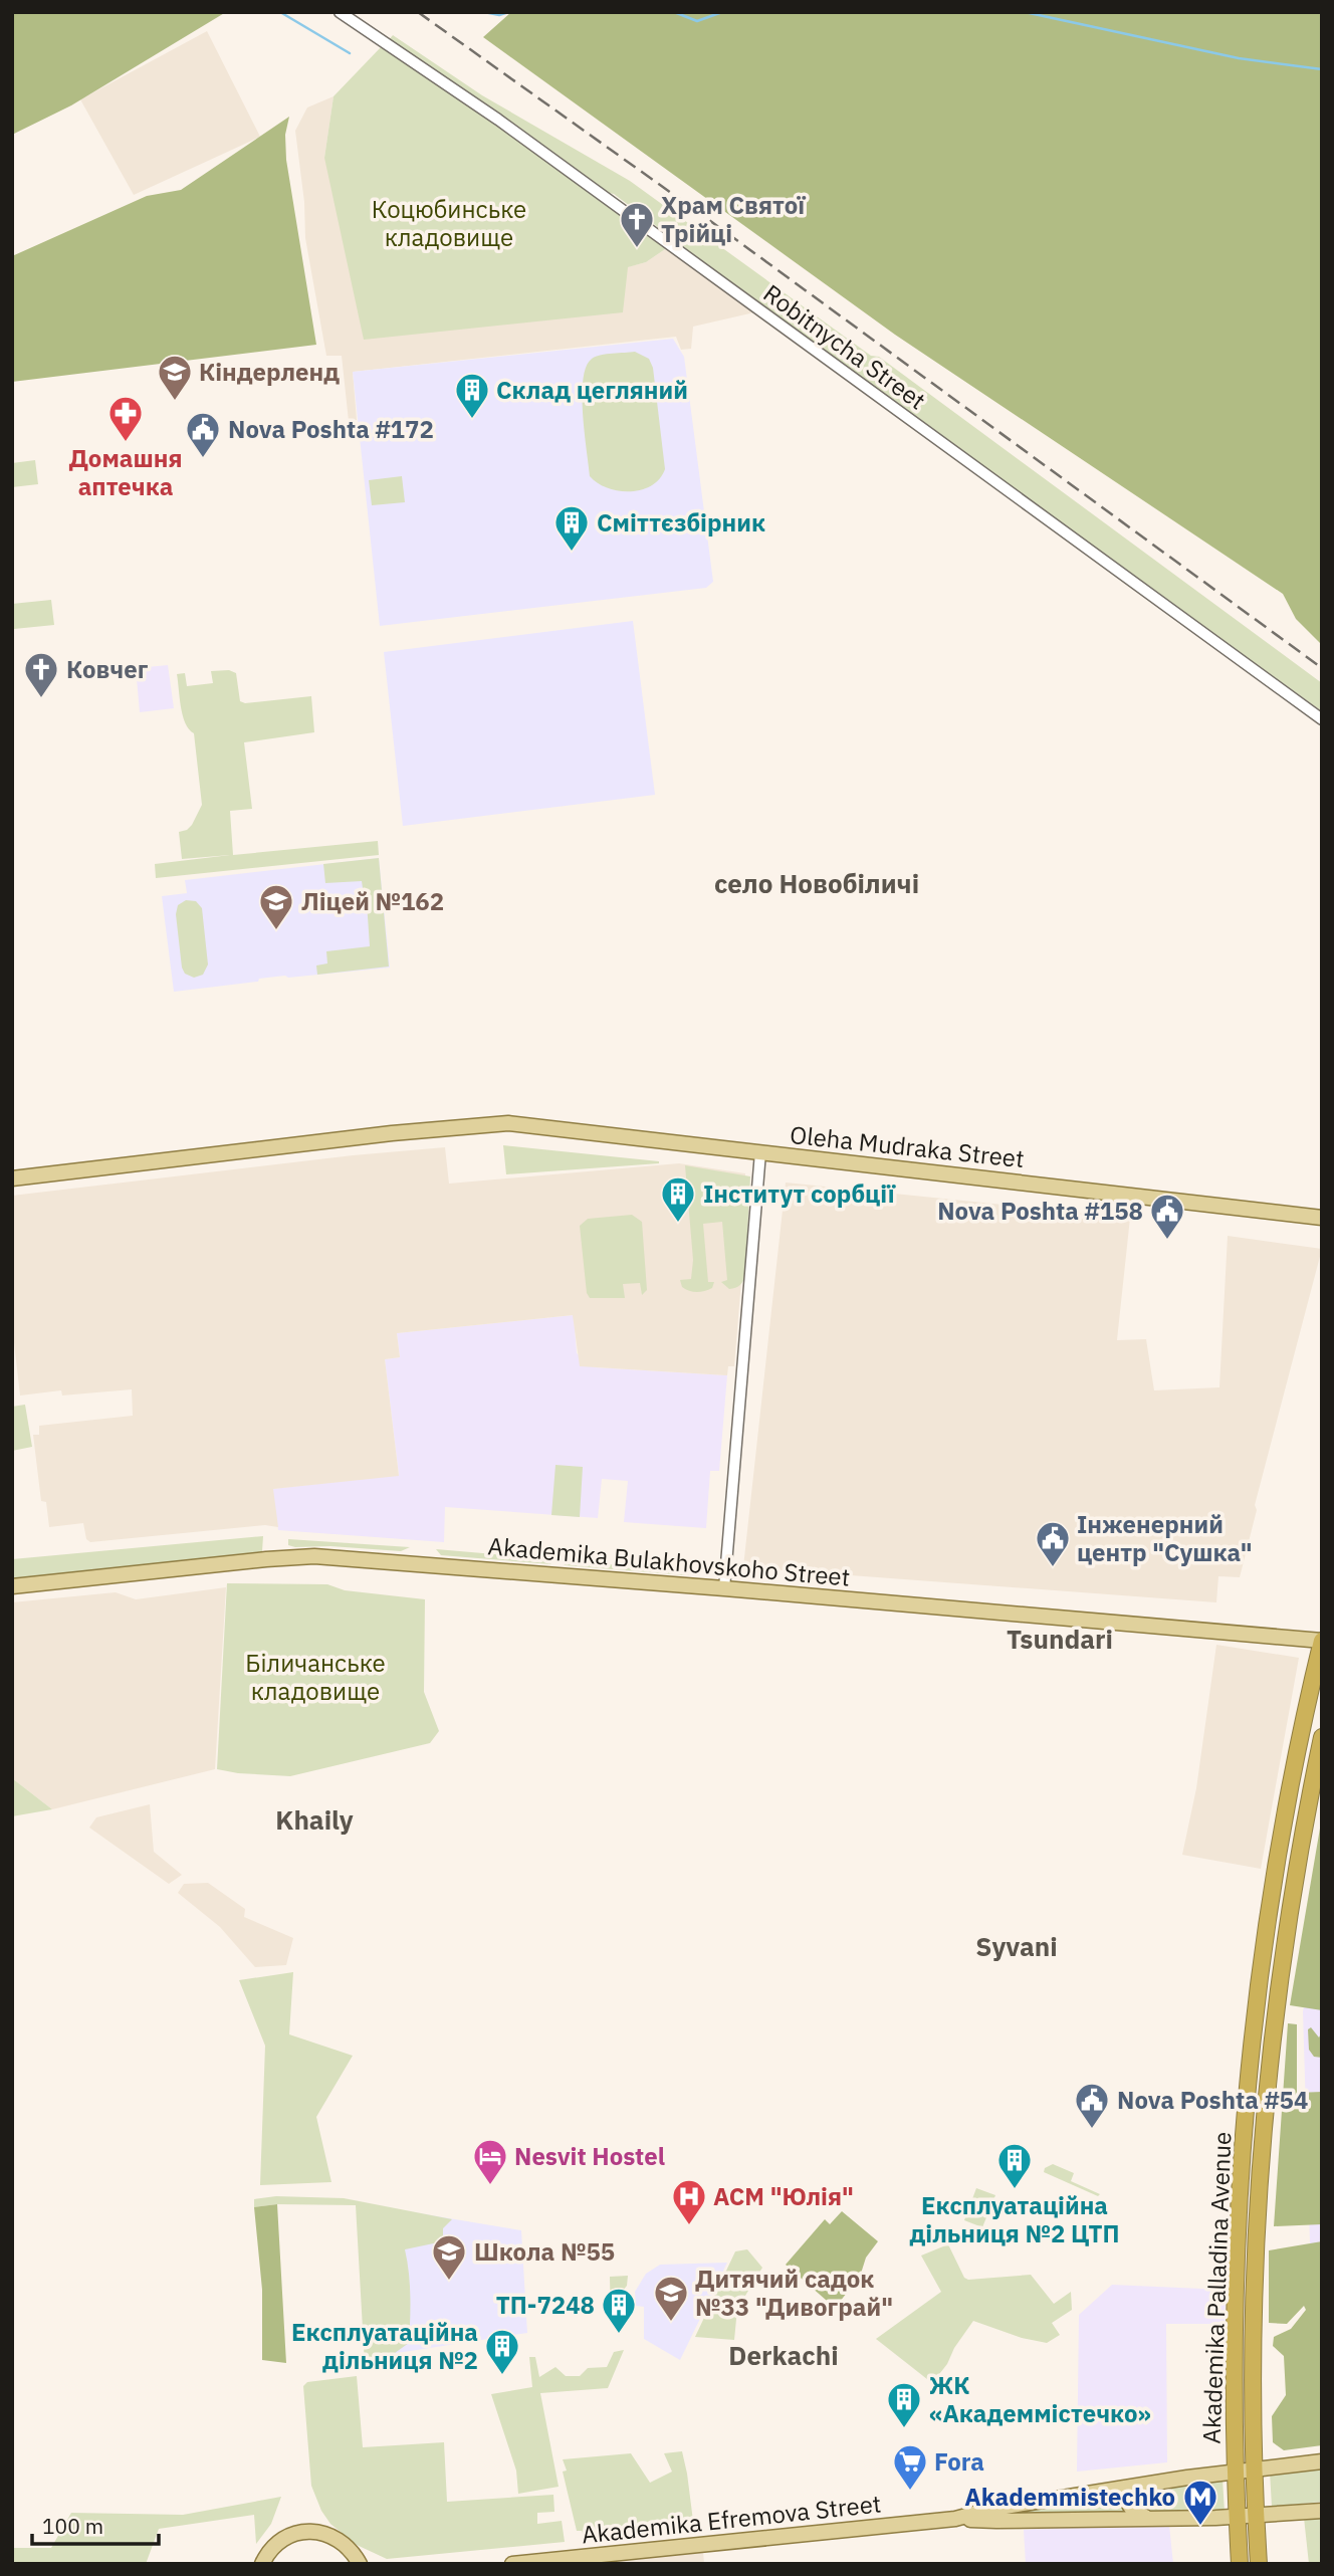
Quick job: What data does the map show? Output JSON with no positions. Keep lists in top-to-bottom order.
{
  "streets": {
    "highway": ["Akademika Palladina Avenue"],
    "main road": ["Oleha Mudraka Street", "Akademika Bulakhovskoho Street", "Akademika Efremova Street"],
    "street": ["Robitnycha Street"]
  },
  "crossings": [
    ["Akademika Bulakhovskoho Street", "Akademika Palladina Avenue"],
    ["Akademika Palladina Avenue", "Akademika Efremova Street"]
  ],
  "districts": [
    "село Новобіличі",
    "Tsundari",
    "Khaily",
    "Syvani",
    "Derkachi"
  ],
  "parks": ["Коцюбинське кладовище", "Біличанське кладовище"],
  "places": {
    "church": ["Храм Святої Трійці", "Ковчег"],
    "school or university": [
      "Кіндерленд",
      "Ліцей №162",
      "Школа №55",
      "Дитячий садок №33 \"Дивограй\""
    ],
    "building": [
      "Склад цегляний",
      "Сміттєзбірник",
      "Інститут сорбції",
      "Експлуатаційна дільниця №2 ЦТП",
      "ТП-7248",
      "Експлуатаційна дільниця №2",
      "ЖК «Академмістечко»"
    ],
    "pharmacy": ["Домашня аптечка"],
    "public building": [
      "Nova Poshta #172",
      "Nova Poshta #158",
      "Інженерний центр \"Сушка\"",
      "Nova Poshta #54"
    ],
    "hotel": ["Nesvit Hostel"],
    "hospital": ["АСМ \"Юлія\""],
    "supermarket": ["Fora"],
    "metro station": ["Akademmistechko"]
  },
  "scale_bar": "100 m"
}
